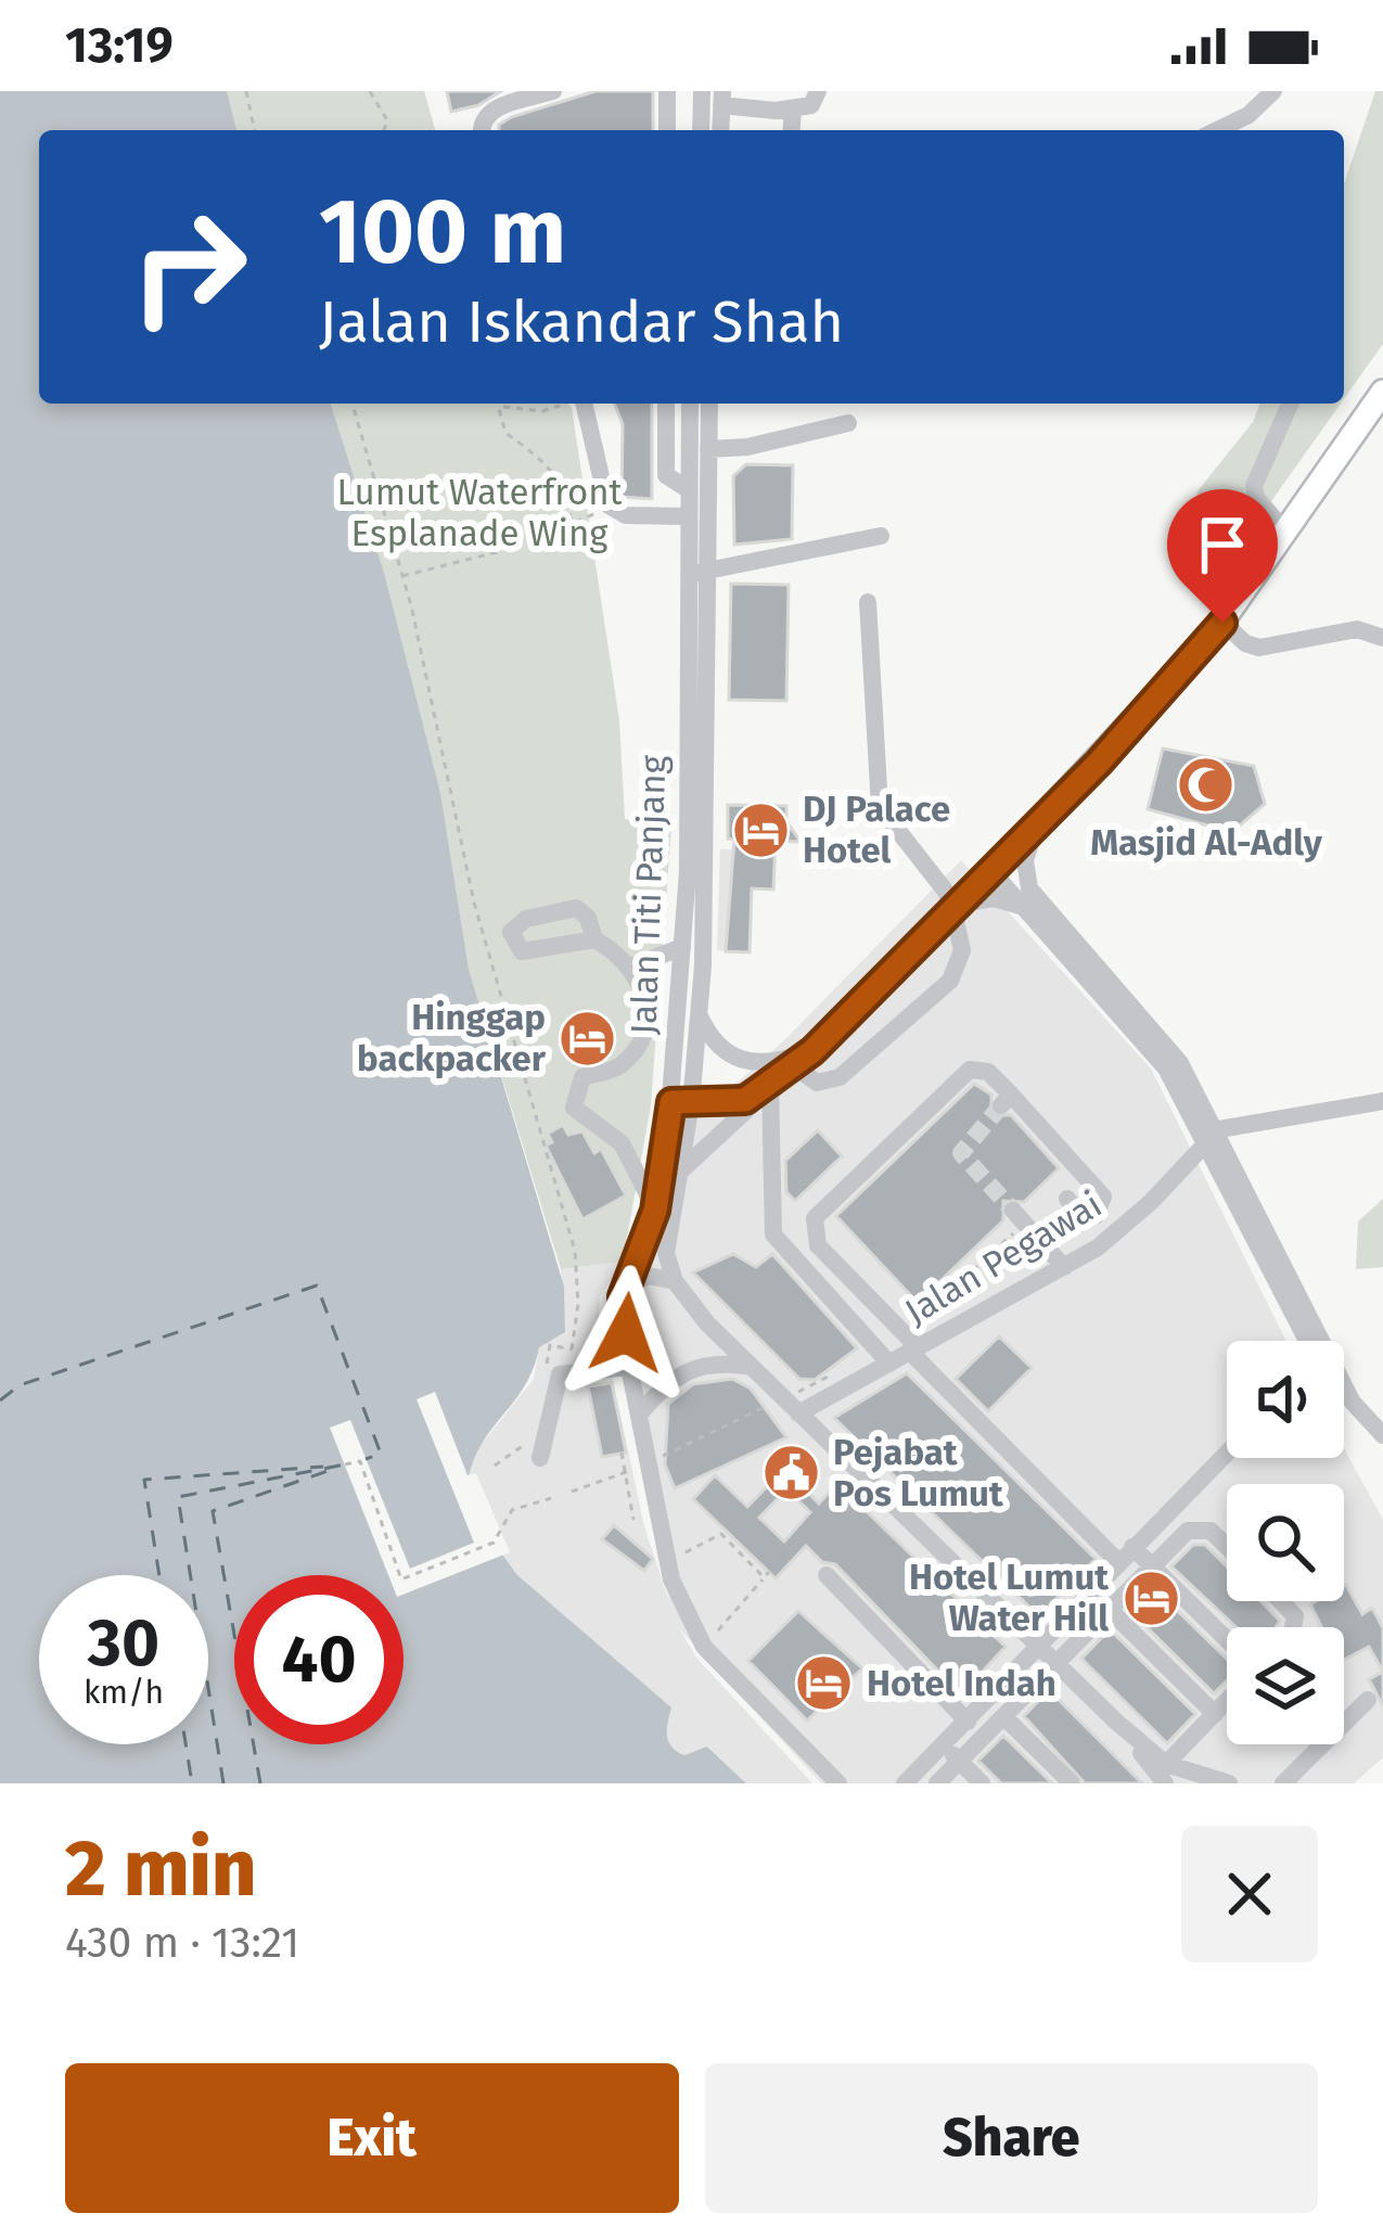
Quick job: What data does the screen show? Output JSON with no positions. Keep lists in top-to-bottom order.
{
  "streets": {
    "street": ["Jalan Titi Panjang", "Jalan Pegawai"]
  },
  "parks": ["Lumut Waterfront Esplanade Wing"],
  "places": {
    "mosque": ["Masjid Al-Adly"],
    "hotel": [
      "DJ Palace Hotel",
      "Hinggap backpacker",
      "Hotel Lumut Water Hill",
      "Hotel Indah"
    ],
    "public building": ["Pejabat Pos Lumut"]
  },
  "page": {
    "status": "13:19",
    "turn": ["100 m", "Jalan Iskandar Shah"],
    "speed": "30 km/h",
    "limit": "40",
    "heading": ["2 min", "430 m · 13:21"],
    "buttons": ["Exit", "Share"]
  }
}
